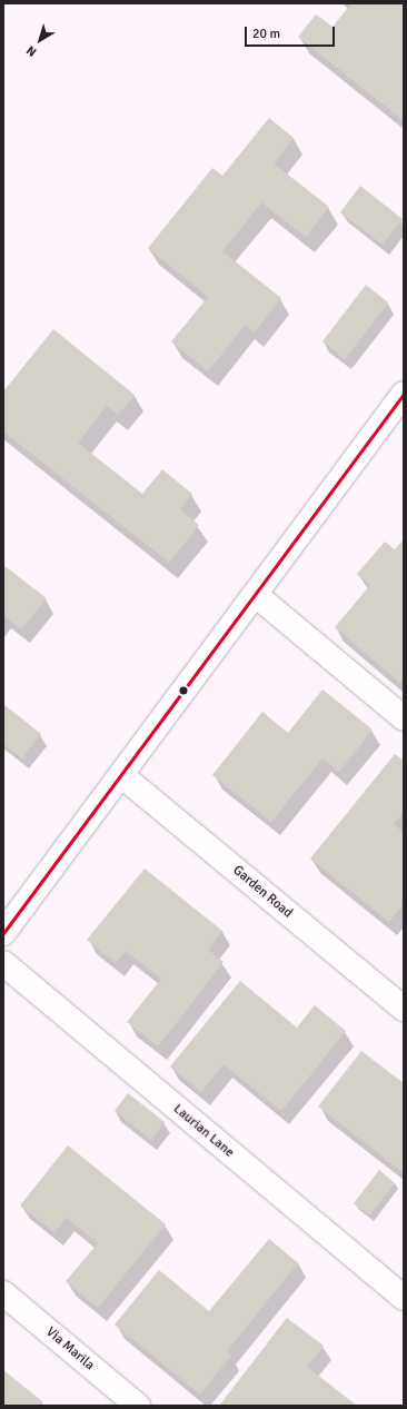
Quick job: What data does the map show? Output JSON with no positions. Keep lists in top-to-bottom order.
{
  "streets": {
    "street": ["Garden Road", "Laurian Lane", "Via Marila"]
  },
  "scale_bar": "20 m",
  "north": "bottom left"
}
